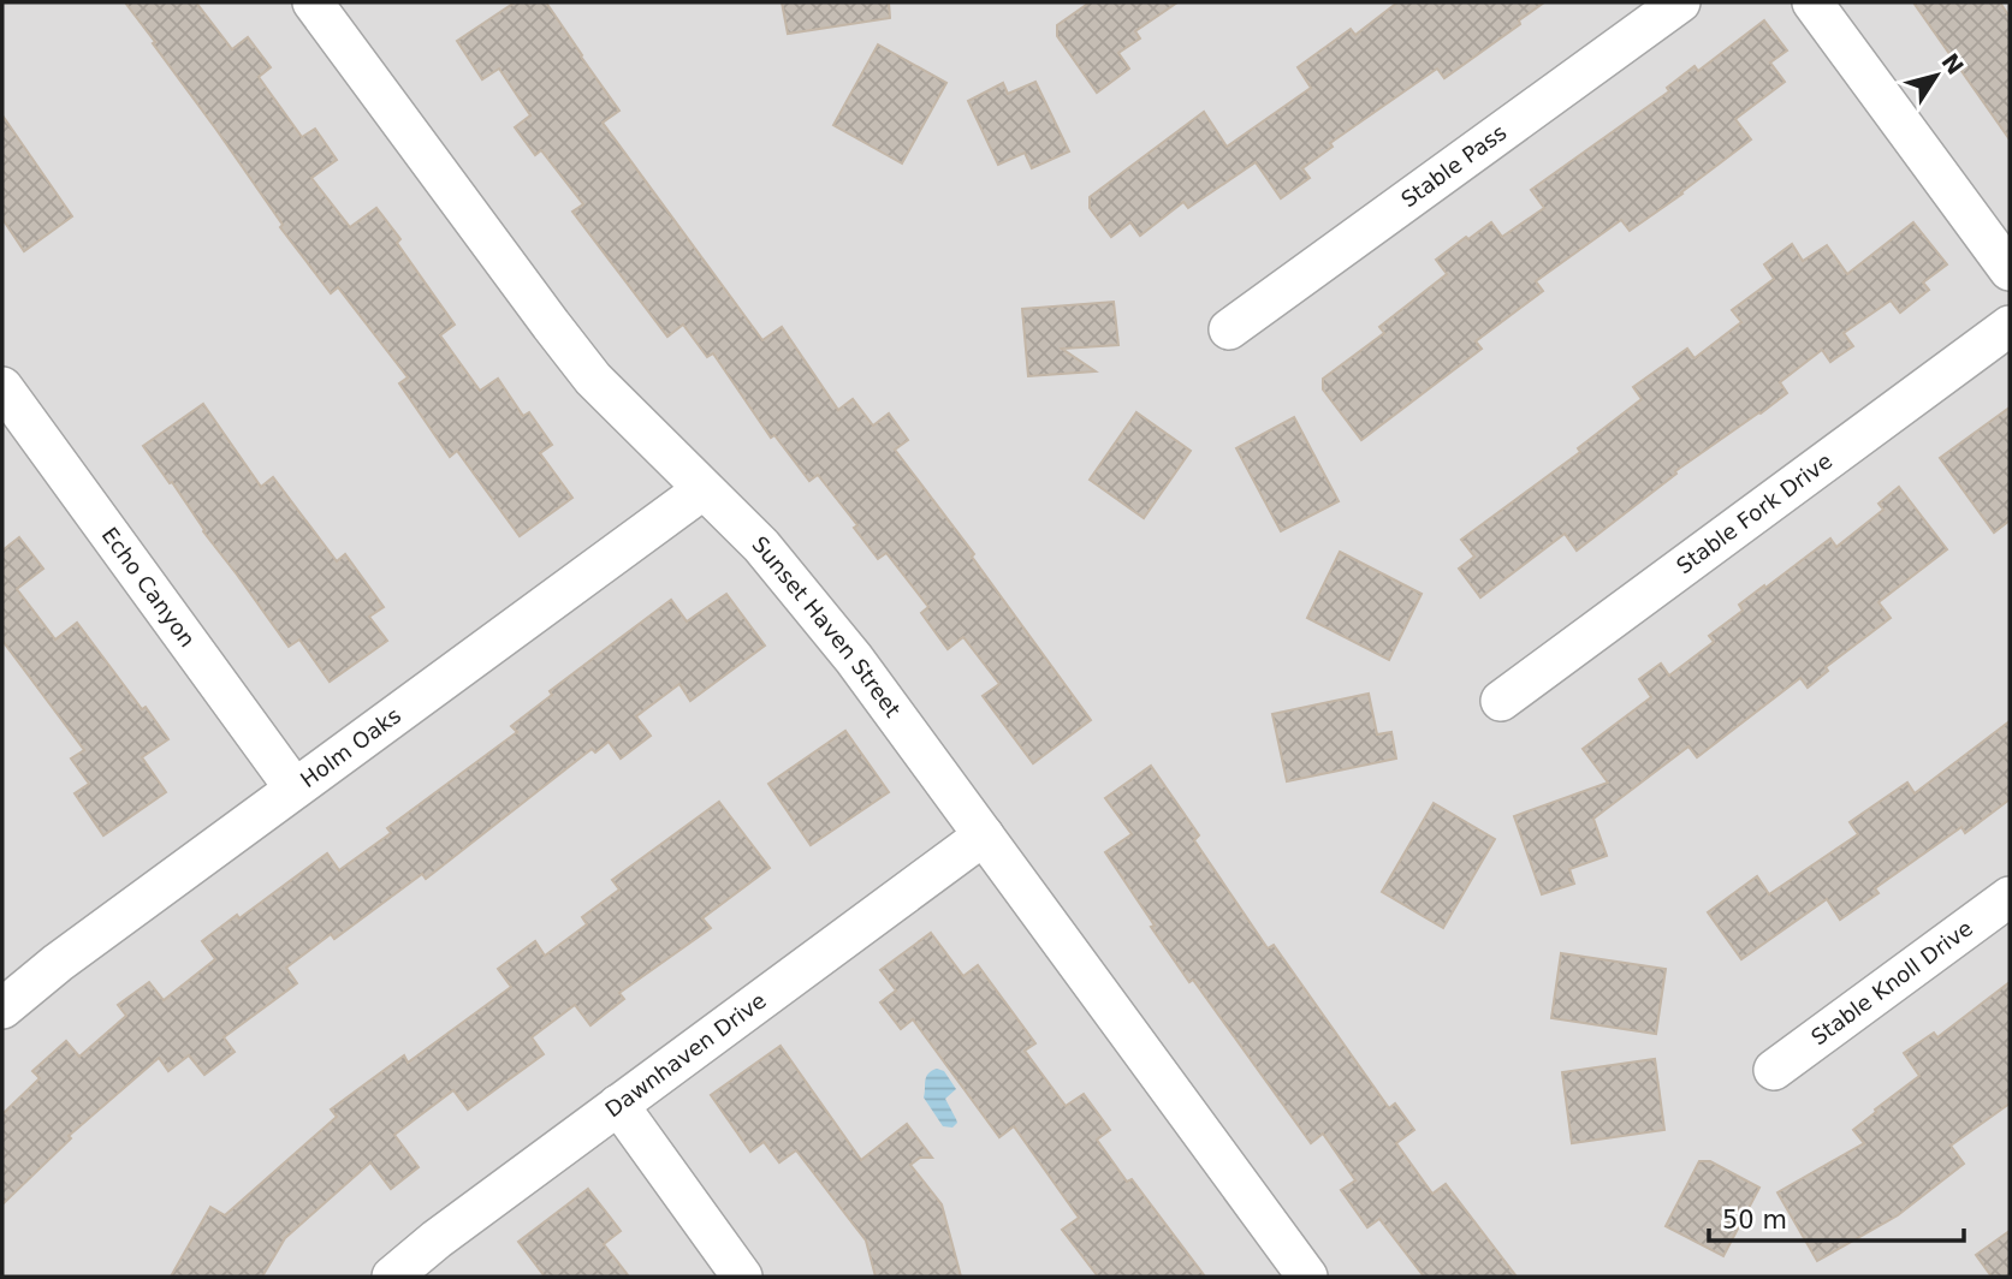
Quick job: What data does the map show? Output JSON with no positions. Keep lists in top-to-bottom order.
{
  "streets": {
    "street": [
      "Stable Pass",
      "Stable Fork Drive",
      "Echo Canyon",
      "Sunset Haven Street",
      "Holm Oaks",
      "Stable Knoll Drive",
      "Dawnhaven Drive"
    ]
  },
  "crossings": [
    ["Echo Canyon", "Holm Oaks"],
    ["Sunset Haven Street", "Holm Oaks"],
    ["Sunset Haven Street", "Dawnhaven Drive"]
  ],
  "scale_bar": "50 m",
  "north": "top right"
}
